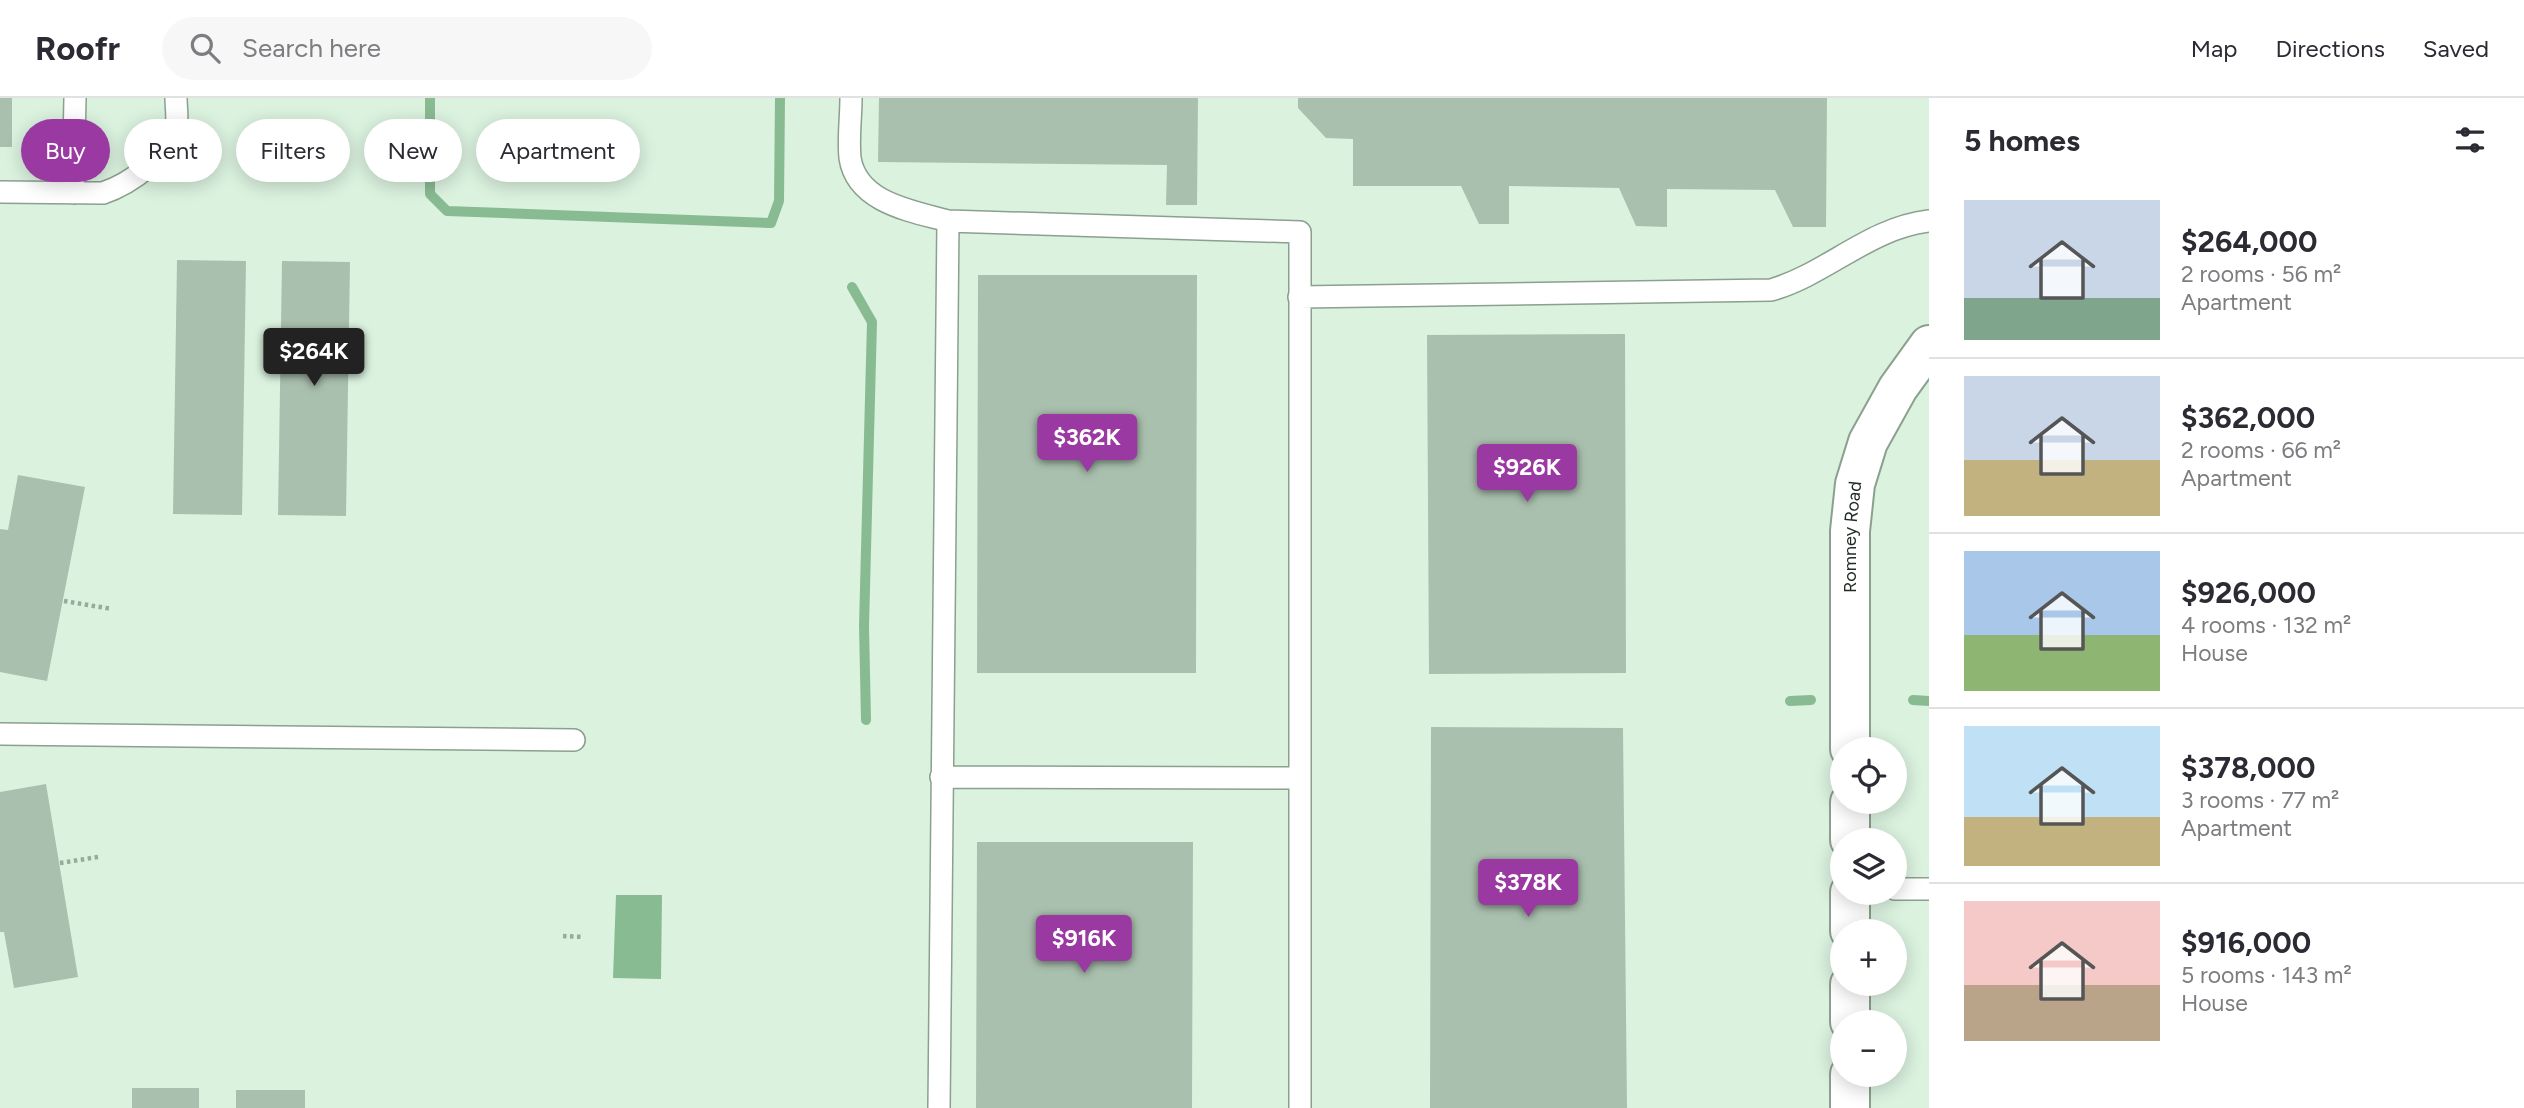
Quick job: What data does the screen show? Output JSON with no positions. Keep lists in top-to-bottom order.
{
  "streets": {
    "street": ["Romney Road"]
  },
  "page": {
    "header": "Roofr",
    "search": "Search here",
    "nav": ["Map", "Directions", "Saved"],
    "heading": "5 homes",
    "chip": [
      "Buy",
      "Rent",
      "Filters",
      "New",
      "Apartment"
    ],
    "list": [
      {
        "name": "$264,000",
        "note": "2 rooms · 56 m² · Apartment"
      },
      {
        "name": "$362,000",
        "note": "2 rooms · 66 m² · Apartment"
      },
      {
        "name": "$926,000",
        "note": "4 rooms · 132 m² · House"
      },
      {
        "name": "$378,000",
        "note": "3 rooms · 77 m² · Apartment"
      },
      {
        "name": "$916,000",
        "note": "5 rooms · 143 m² · House"
      }
    ],
    "price": [
      "$264K",
      "$362K",
      "$926K",
      "$378K",
      "$916K"
    ],
    "map_buttons": ["+", "−"]
  }
}
